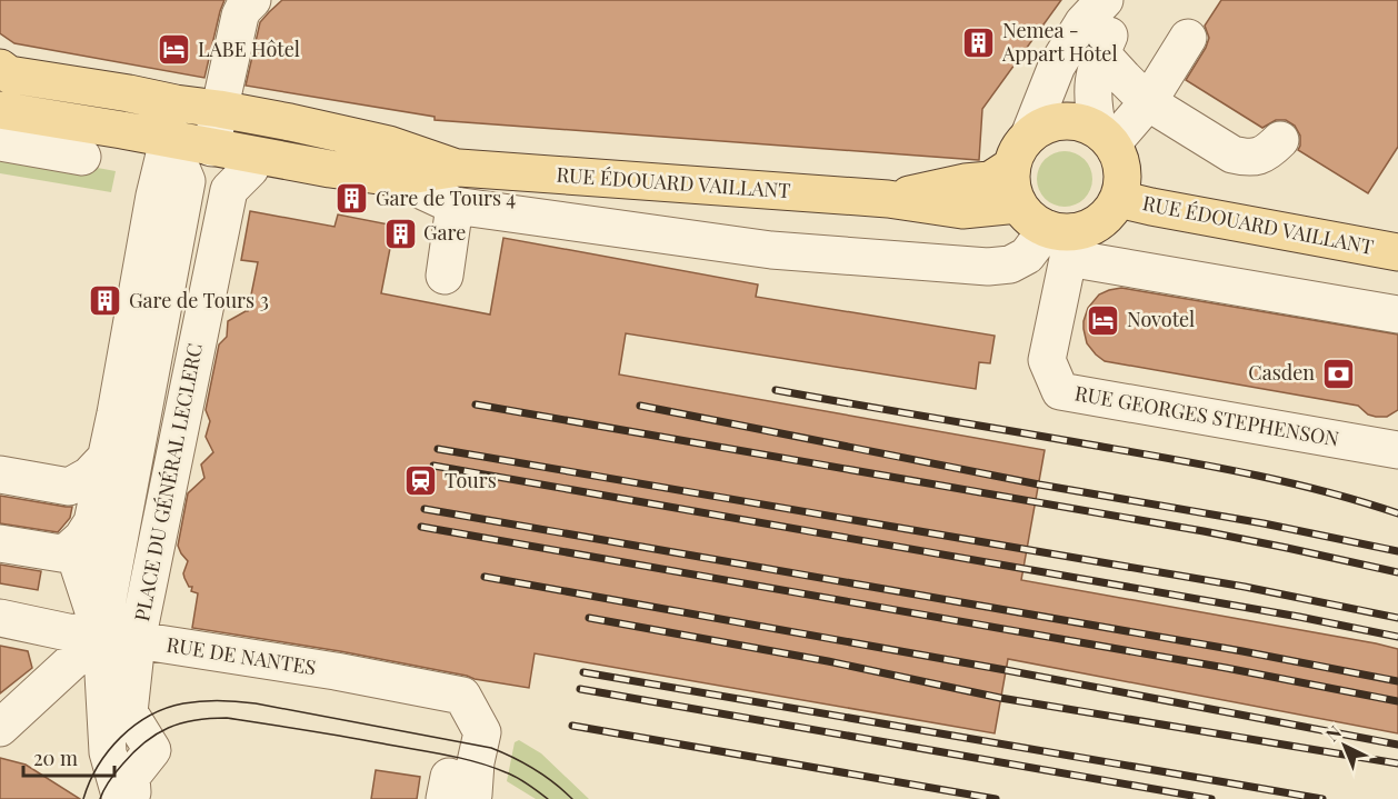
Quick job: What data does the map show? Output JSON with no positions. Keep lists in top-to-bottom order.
{
  "streets": {
    "main road": ["RUE ÉDOUARD VAILLANT"],
    "street": ["RUE GEORGES STEPHENSON", "PLACE DU GÉNÉRAL LECLERC", "RUE DE NANTES"]
  },
  "crossings": [
    ["RUE ÉDOUARD VAILLANT", "RUE GEORGES STEPHENSON"],
    ["RUE ÉDOUARD VAILLANT", "PLACE DU GÉNÉRAL LECLERC"],
    ["PLACE DU GÉNÉRAL LECLERC", "RUE DE NANTES"]
  ],
  "places": {
    "building": [
      "Nemea - Appart Hôtel",
      "Gare de Tours 4",
      "Gare",
      "Gare de Tours 3"
    ],
    "hotel": ["LABE Hôtel", "Novotel"],
    "bank": ["Casden"],
    "station": ["Tours"]
  },
  "scale_bar": "20 m",
  "north": "top left"
}
